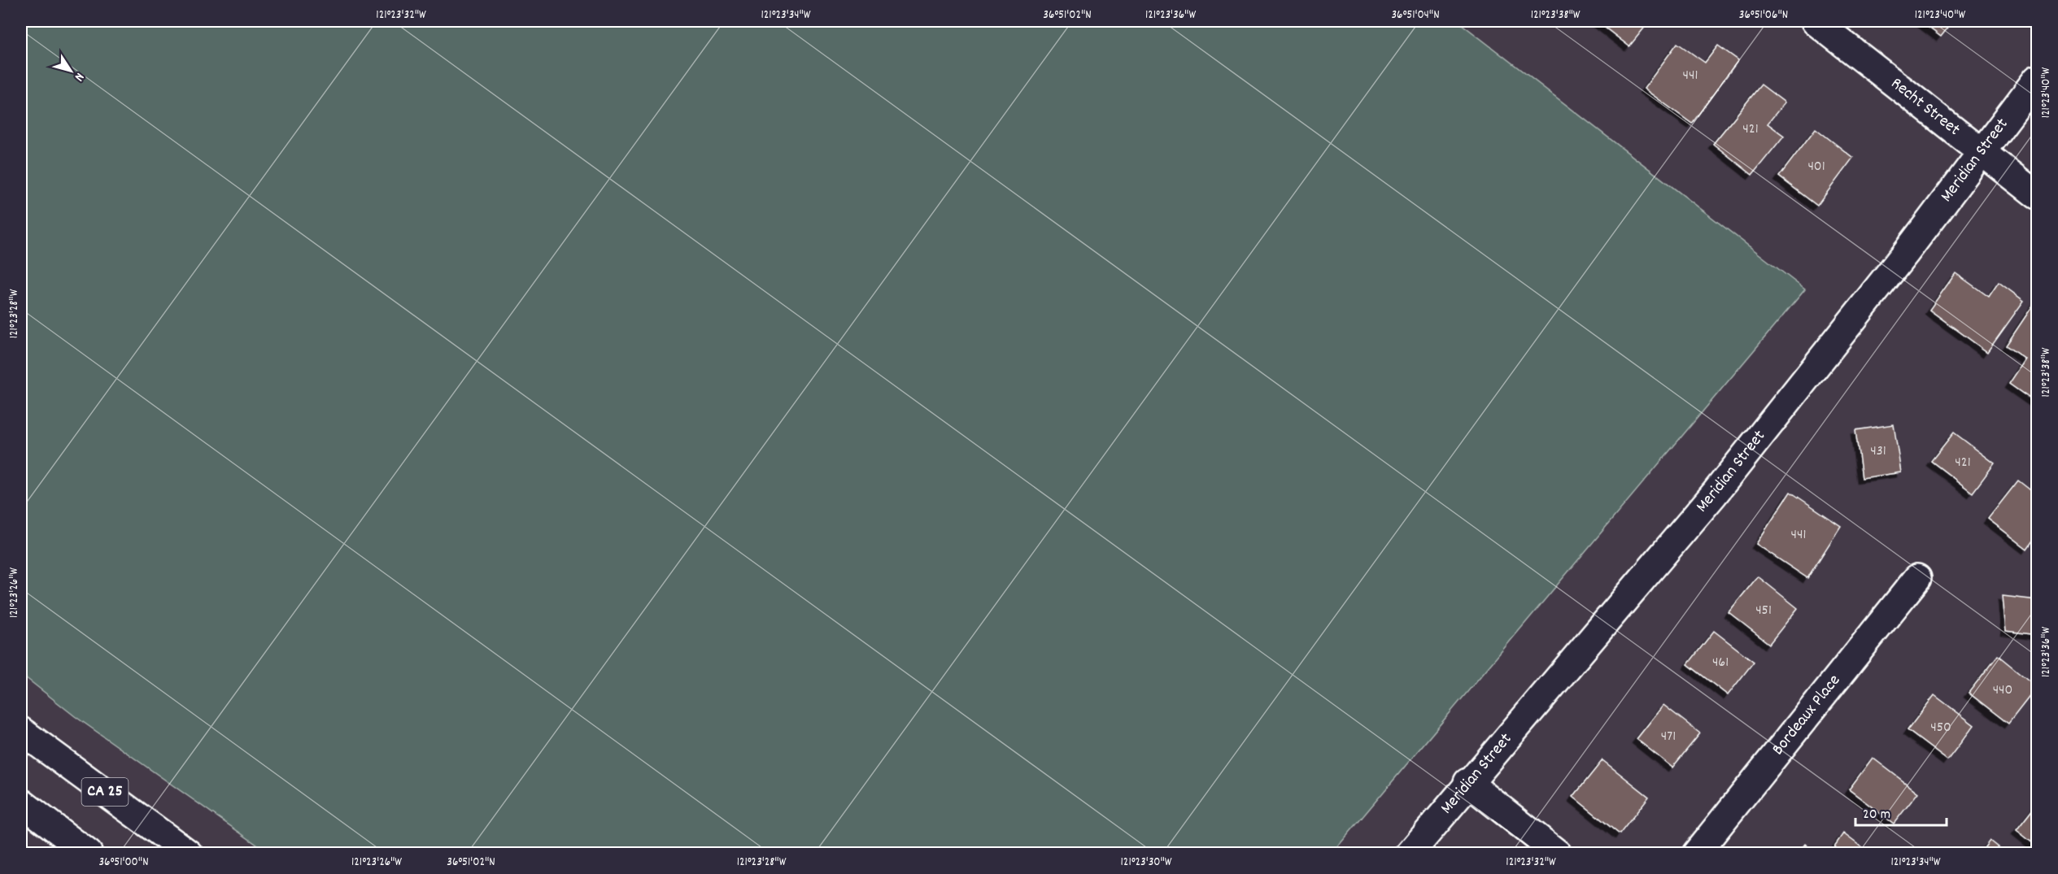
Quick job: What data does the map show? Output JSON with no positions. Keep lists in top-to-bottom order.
{
  "streets": {
    "street": [
      "Recht Street",
      "Meridian Street",
      "Bordeaux Place",
      "CA 25"
    ]
  },
  "crossings": [
    ["Recht Street", "Meridian Street"]
  ],
  "house_numbers": [
    "441",
    "421",
    "401",
    "431",
    "421",
    "441",
    "451",
    "461",
    "440",
    "450",
    "471"
  ],
  "scale_bar": "20 m",
  "north": "bottom right",
  "coordinates": [
    "121°23'32\"W",
    "121°23'34\"W",
    "36°51'02\"N",
    "121°23'36\"W",
    "36°51'04\"N",
    "121°23'38\"W",
    "36°51'06\"N",
    "121°23'40\"W",
    "121°23'28\"W",
    "121°23'26\"W",
    "36°51'00\"N",
    "121°23'30\"W"
  ]
}
